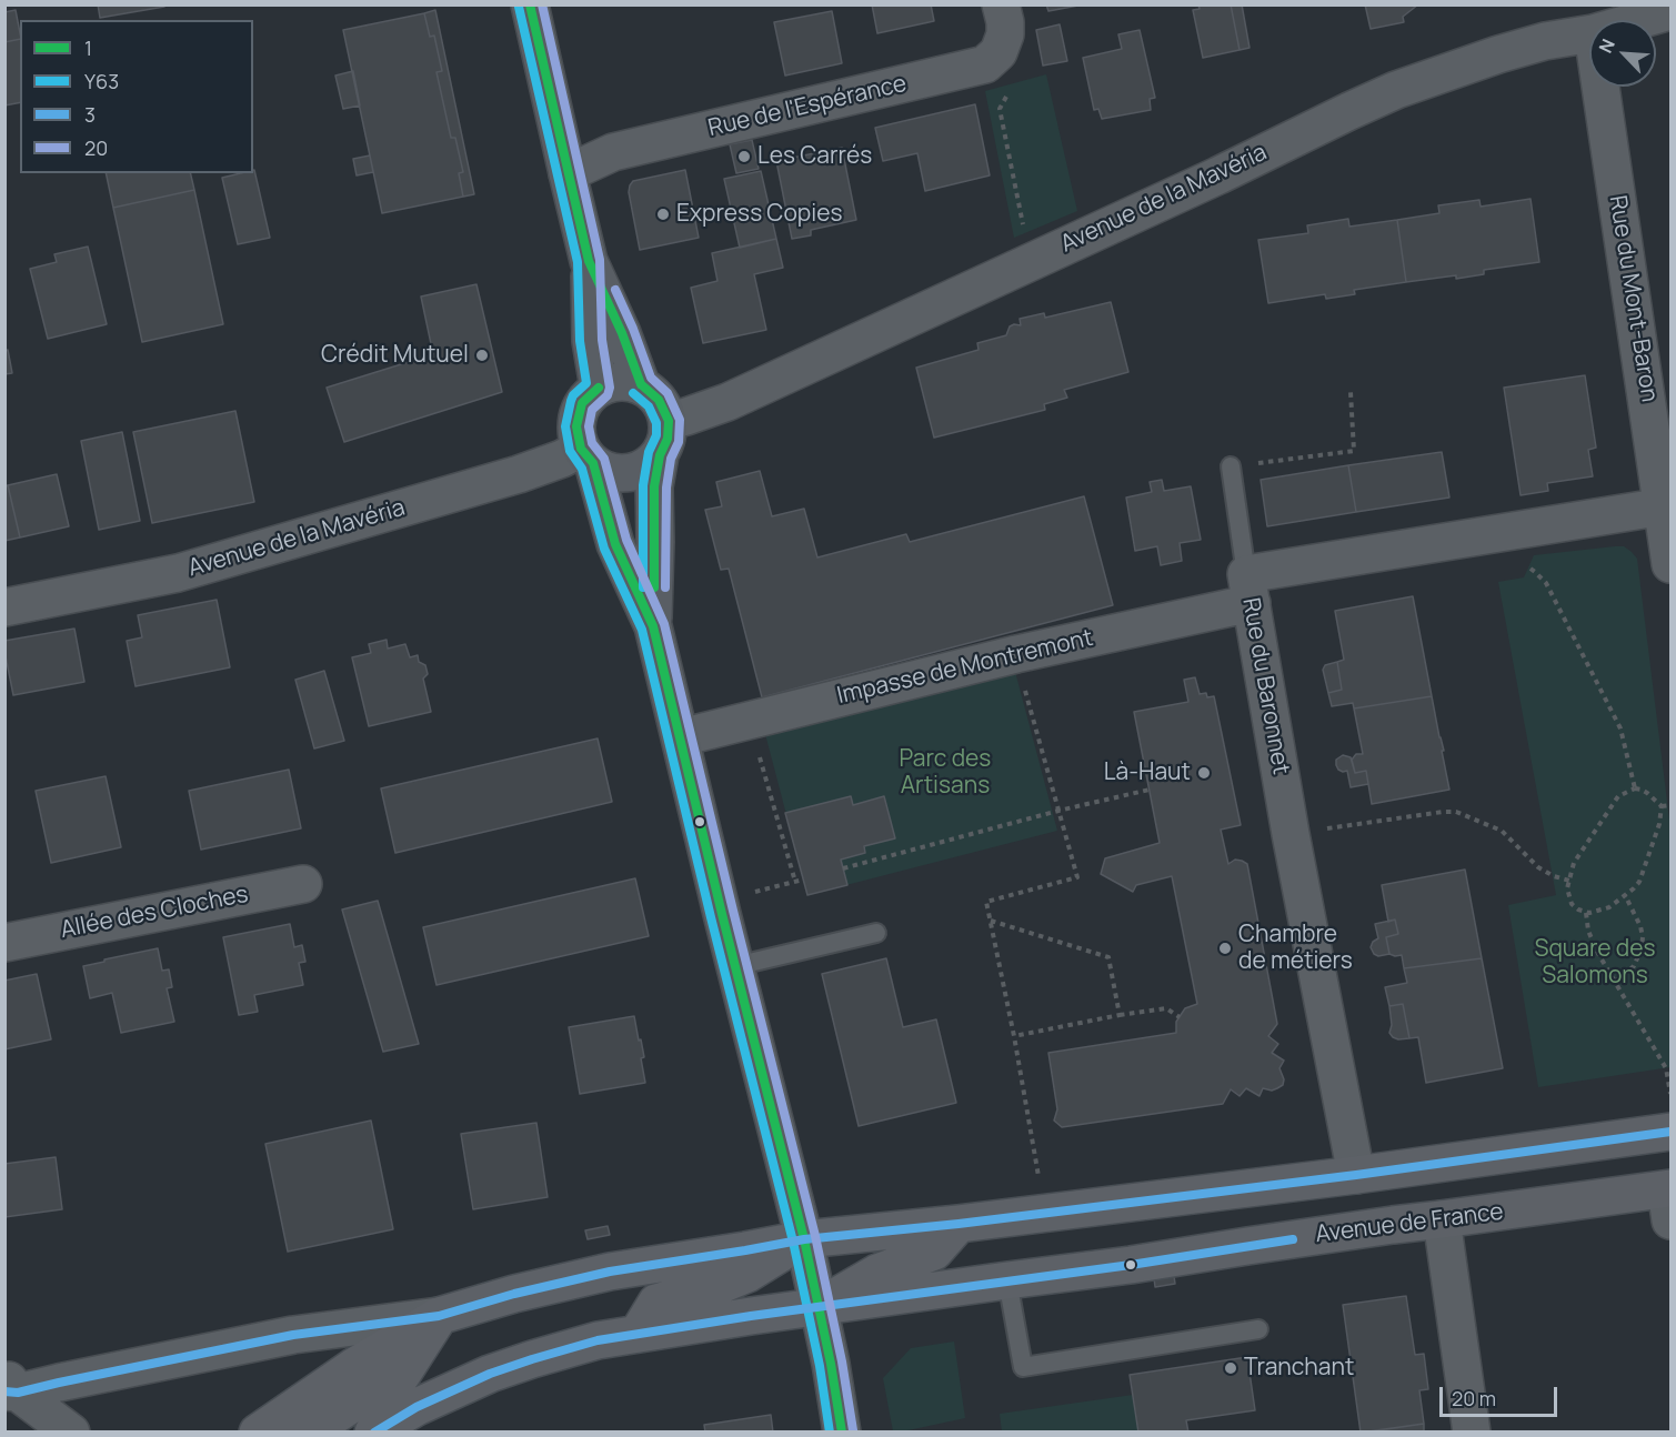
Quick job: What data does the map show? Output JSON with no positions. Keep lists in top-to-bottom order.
{
  "streets": {
    "main road": ["Avenue de France"],
    "street": [
      "Rue de l'Espérance",
      "Avenue de la Mavéria",
      "Rue du Mont-Baron",
      "Impasse de Montremont",
      "Rue du Baronnet",
      "Allée des Cloches"
    ]
  },
  "crossings": [
    ["Rue du Mont-Baron", "Rue du Baronnet"],
    ["Impasse de Montremont", "Rue du Baronnet"]
  ],
  "parks": ["Parc des Artisans", "Square des Salomons"],
  "places": [
    "Les Carrés",
    "Express Copies",
    "Crédit Mutuel",
    "Là-Haut",
    "Chambre de métiers",
    "Tranchant"
  ],
  "lines": [
    "transit line 1",
    "transit line 20",
    "transit line Y63",
    "transit line 3"
  ],
  "legend": [
    "1",
    "Y63",
    "3",
    "20"
  ],
  "scale_bar": "20 m",
  "north": "top left"
}
